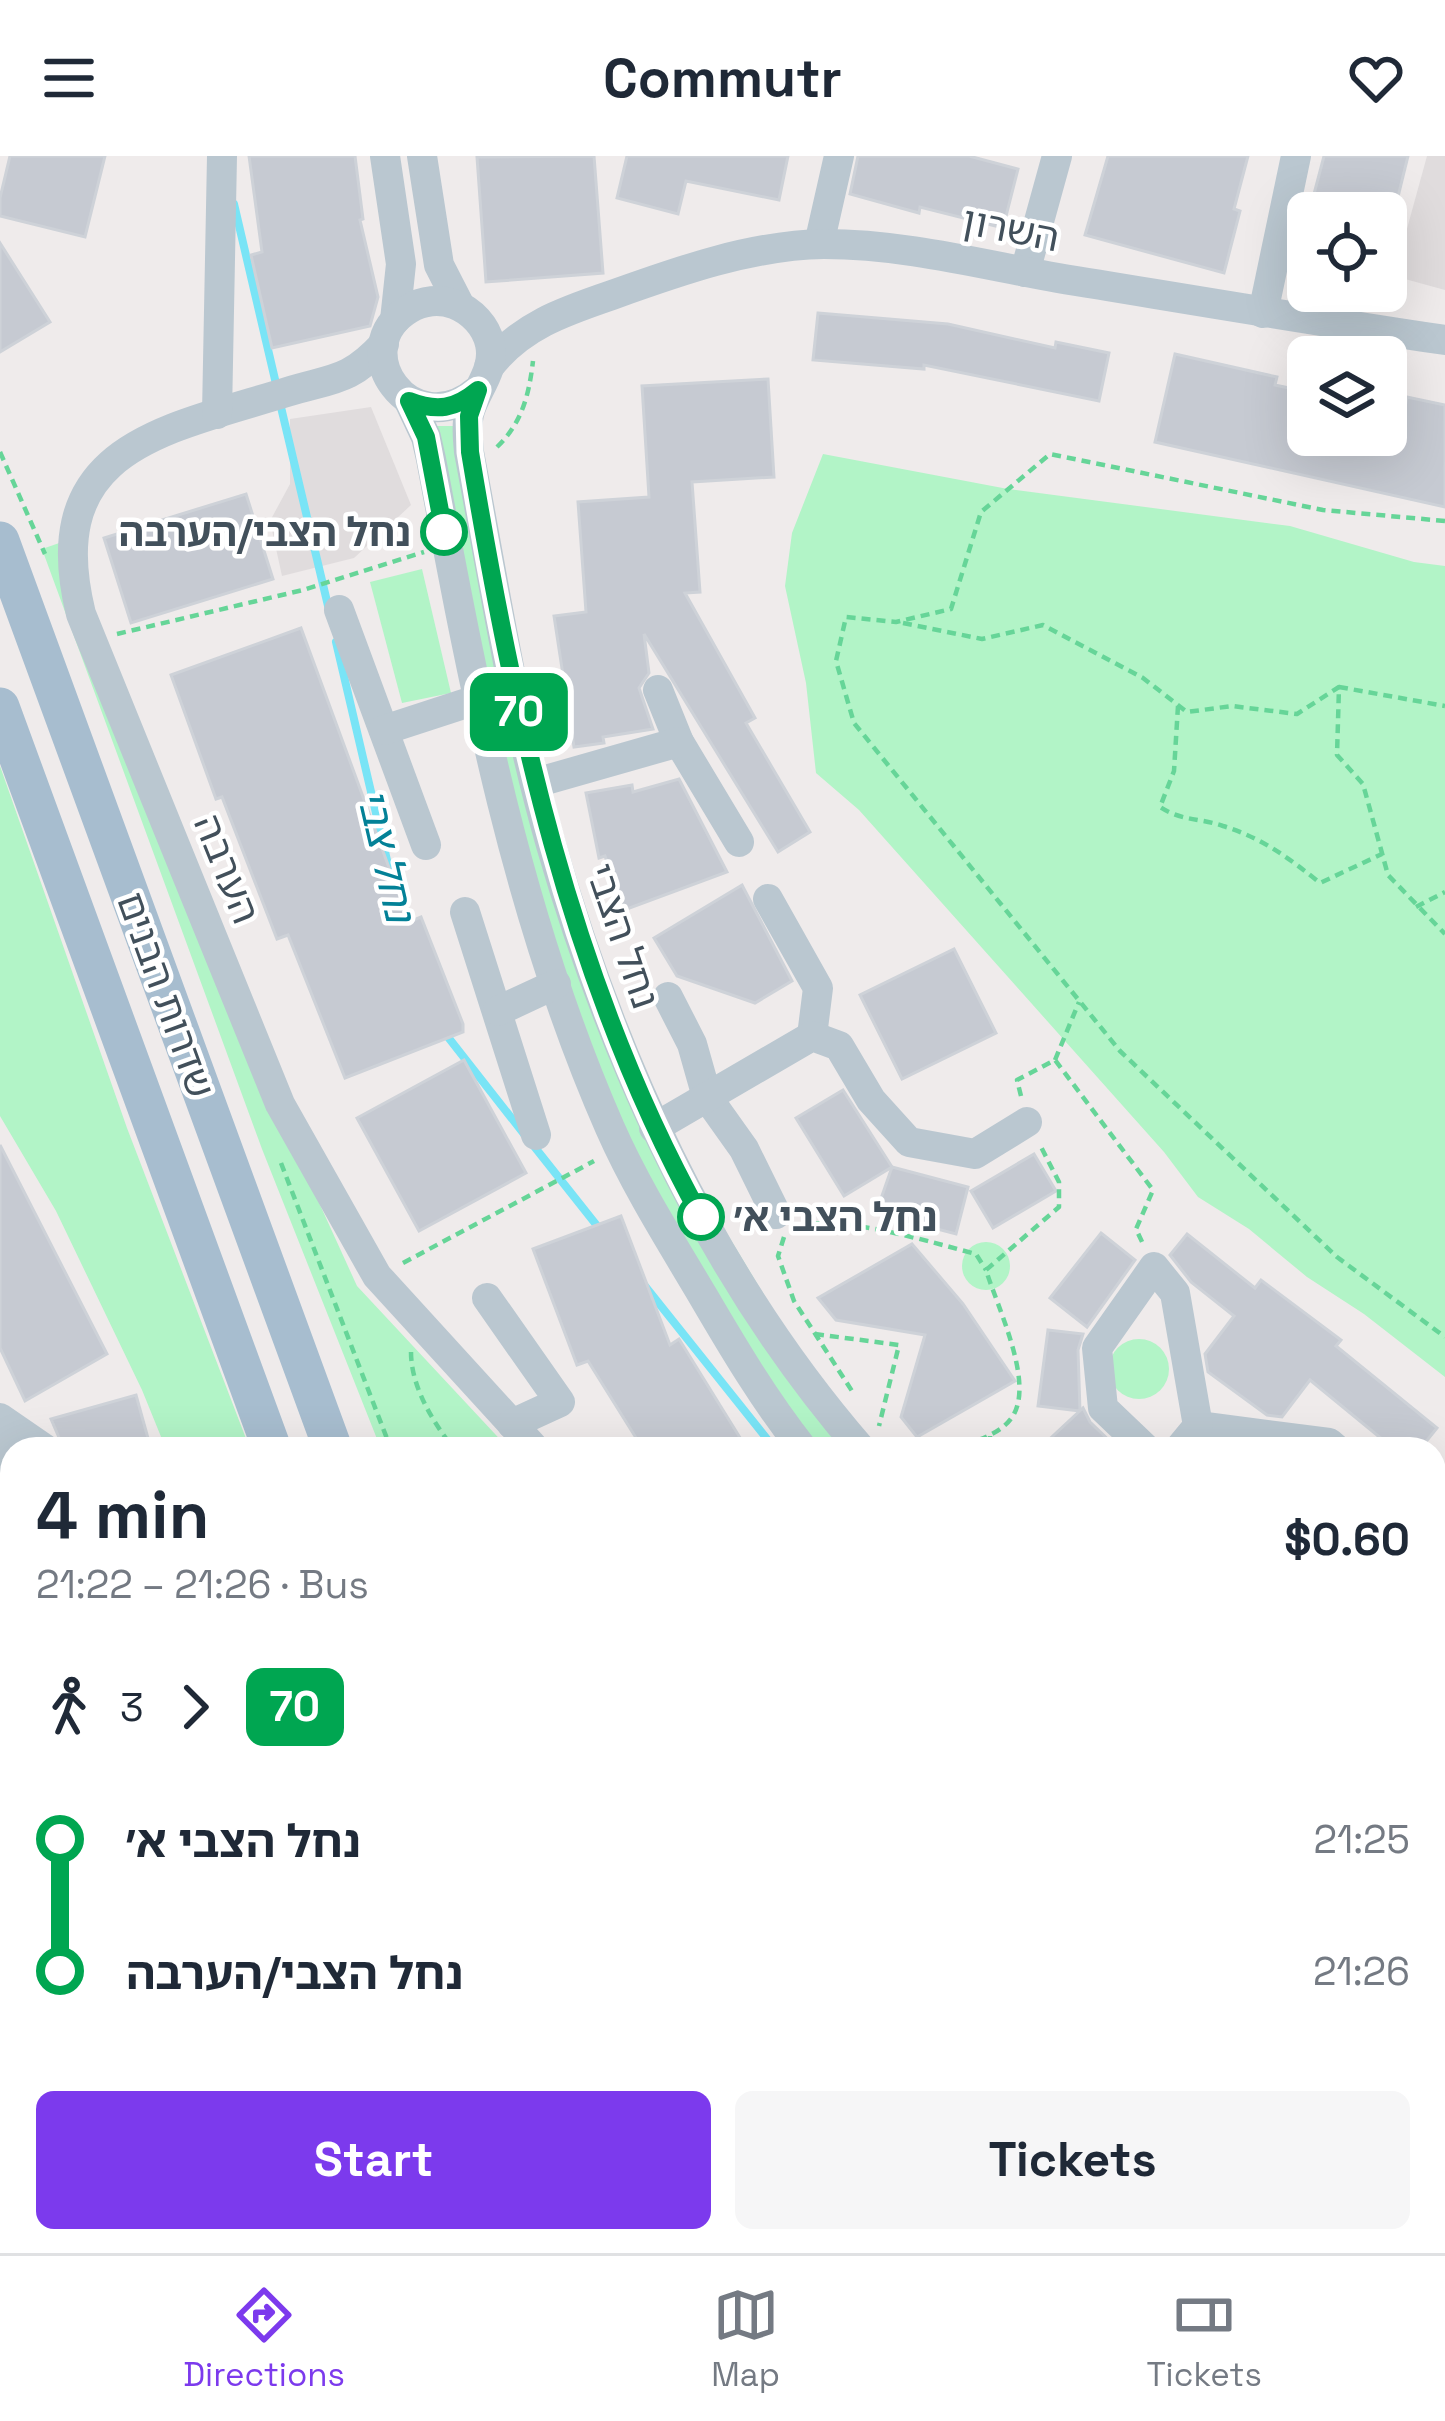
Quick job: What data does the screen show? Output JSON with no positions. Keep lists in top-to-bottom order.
{
  "streets": {
    "main road": ["שדרות הבנים"],
    "street": ["השרון", "הערבה", "נחל הצבי"]
  },
  "crossings": [
    ["השרון", "הערבה"],
    ["השרון", "נחל הצבי"],
    ["הערבה", "נחל הצבי"]
  ],
  "water": ["נחל צבי"],
  "places": ["נחל הצבי/הערבה", "נחל הצבי א׳"],
  "lines": ["bus line 70"],
  "page": {
    "header": "Commutr",
    "on_map": "70",
    "heading": ["4 min", "21:22 – 21:26 · Bus", "$0.60"],
    "legs": ["3", "70"],
    "list": [
      {
        "name": "נחל הצבי א׳",
        "value": "21:25"
      },
      {
        "name": "נחל הצבי/הערבה",
        "value": "21:26"
      }
    ],
    "buttons": ["Start", "Tickets"],
    "tabs": ["Directions", "Map", "Tickets"]
  }
}
